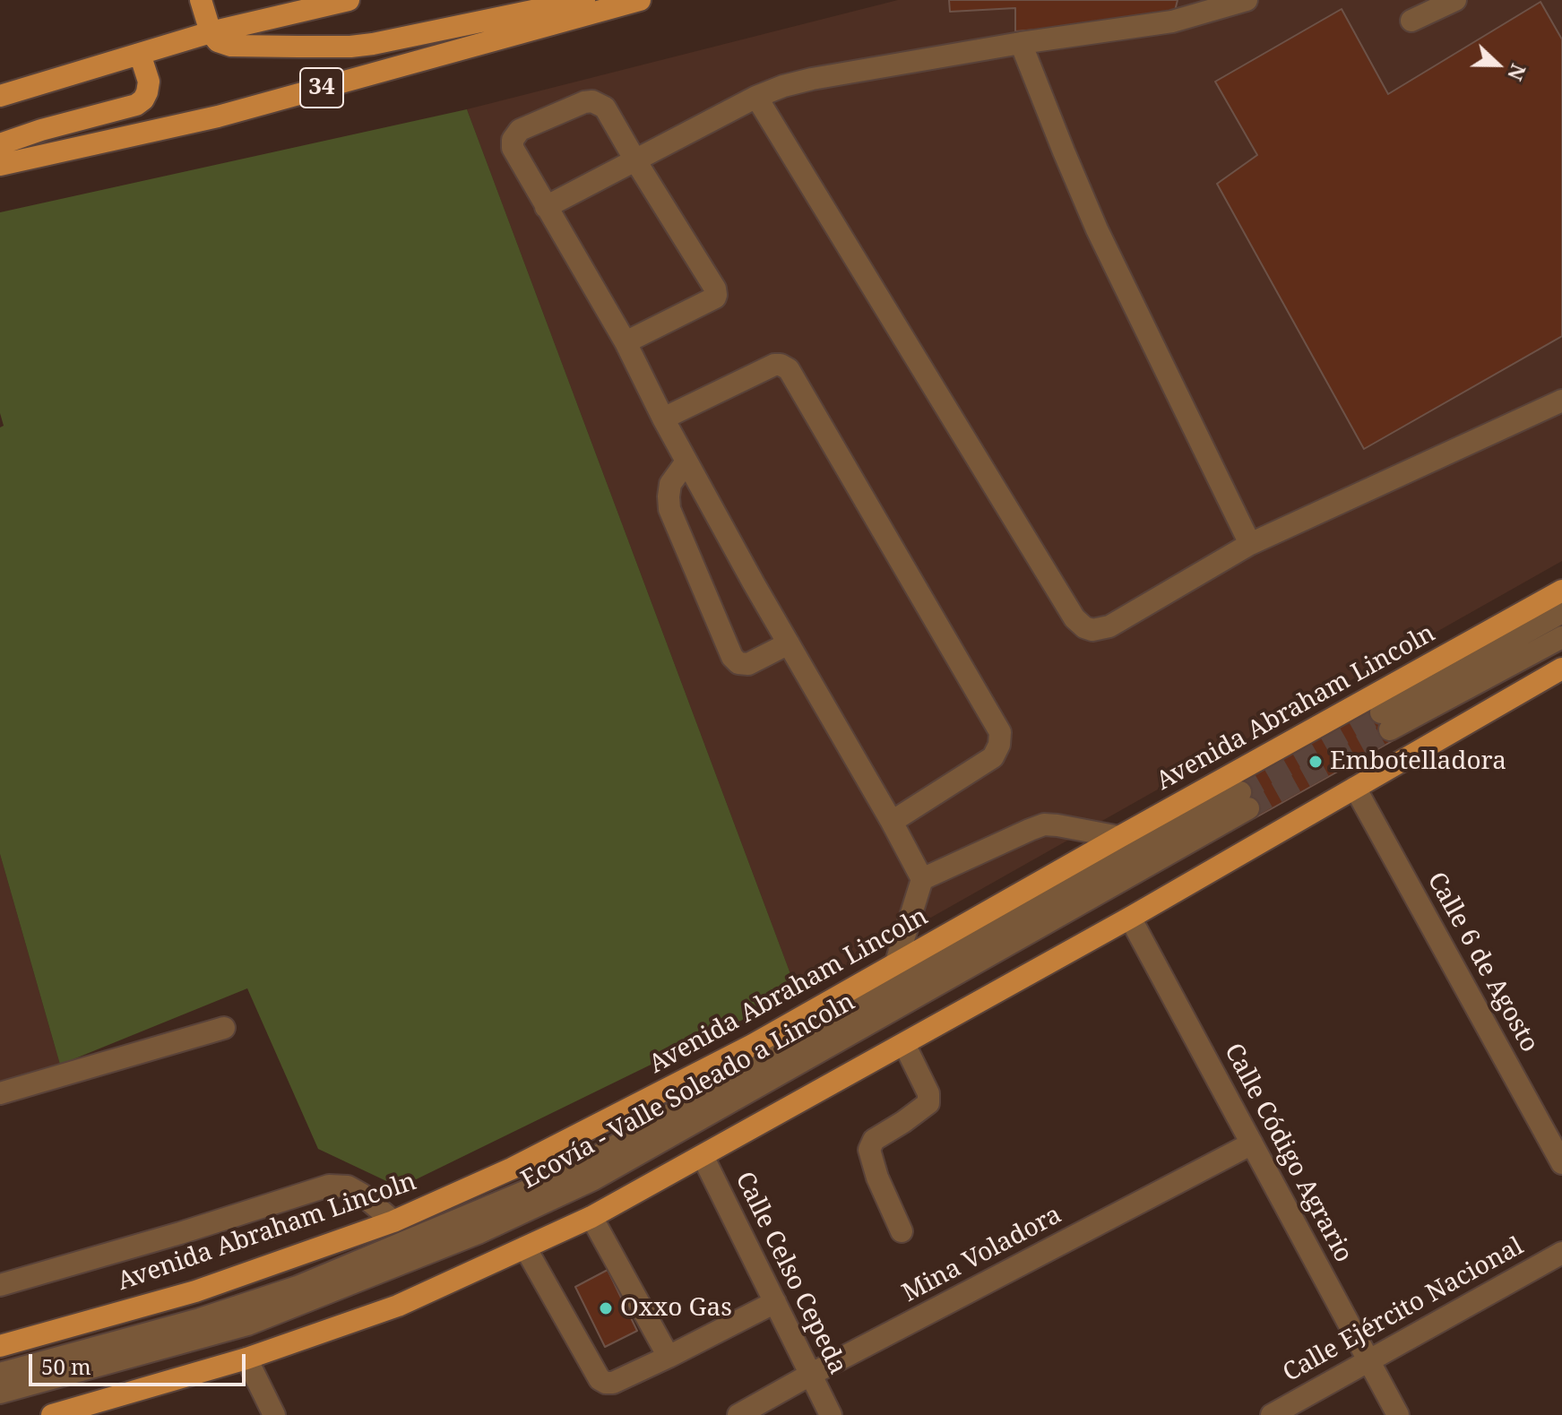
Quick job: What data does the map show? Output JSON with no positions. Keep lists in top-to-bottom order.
{
  "streets": {
    "main road": ["34", "Avenida Abraham Lincoln"],
    "street": [
      "Calle 6 de Agosto",
      "Ecovía - Valle Soleado a Lincoln",
      "Calle Código Agrario",
      "Mina Voladora",
      "Calle Celso Cepeda",
      "Calle Ejército Nacional"
    ]
  },
  "crossings": [
    ["Calle Código Agrario", "Mina Voladora"],
    ["Calle Código Agrario", "Calle Ejército Nacional"],
    ["Mina Voladora", "Calle Celso Cepeda"]
  ],
  "places": ["Embotelladora", "Oxxo Gas"],
  "scale_bar": "50 m",
  "north": "right"
}
